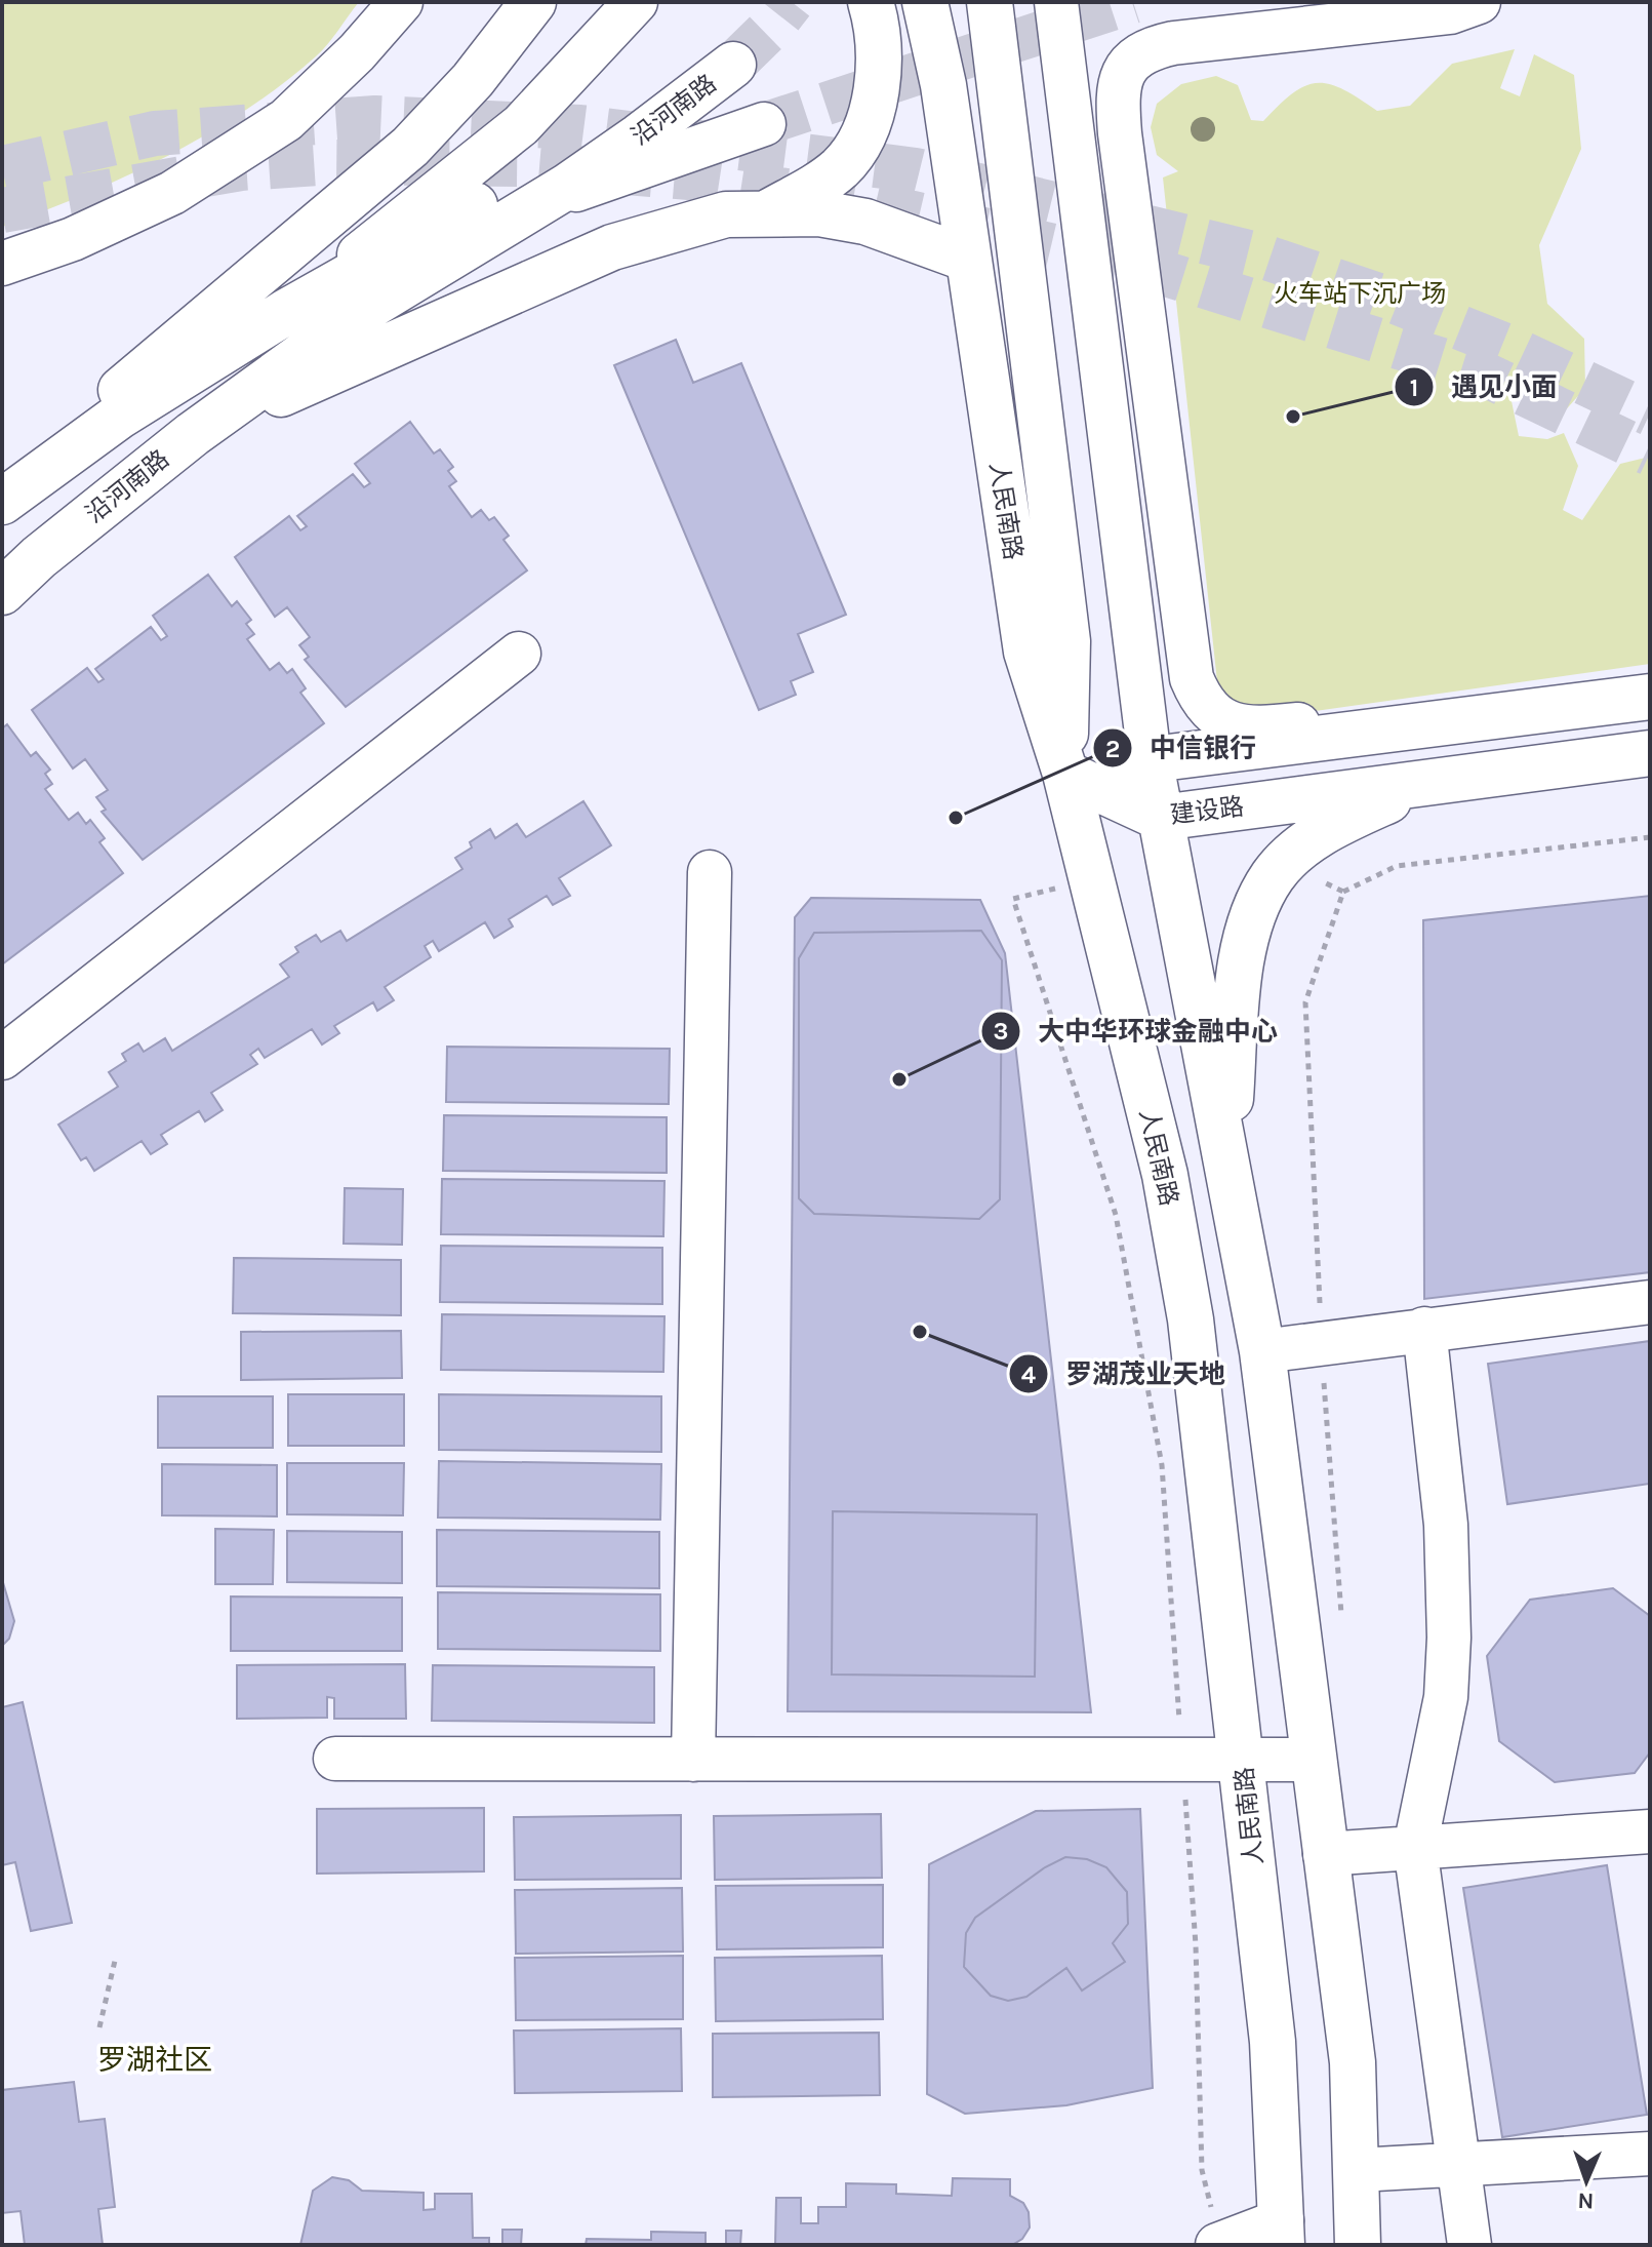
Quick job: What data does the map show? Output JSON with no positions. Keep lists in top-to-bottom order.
{
  "streets": {
    "main road": ["沿河南路", "人民南路", "建设路"]
  },
  "crossings": [
    ["人民南路", "建设路"]
  ],
  "districts": ["罗湖社区"],
  "parks": ["火车站下沉广场"],
  "places": [
    "遇见小面",
    "中信银行",
    "大中华环球金融中心",
    "罗湖茂业天地"
  ],
  "north": "bottom"
}
